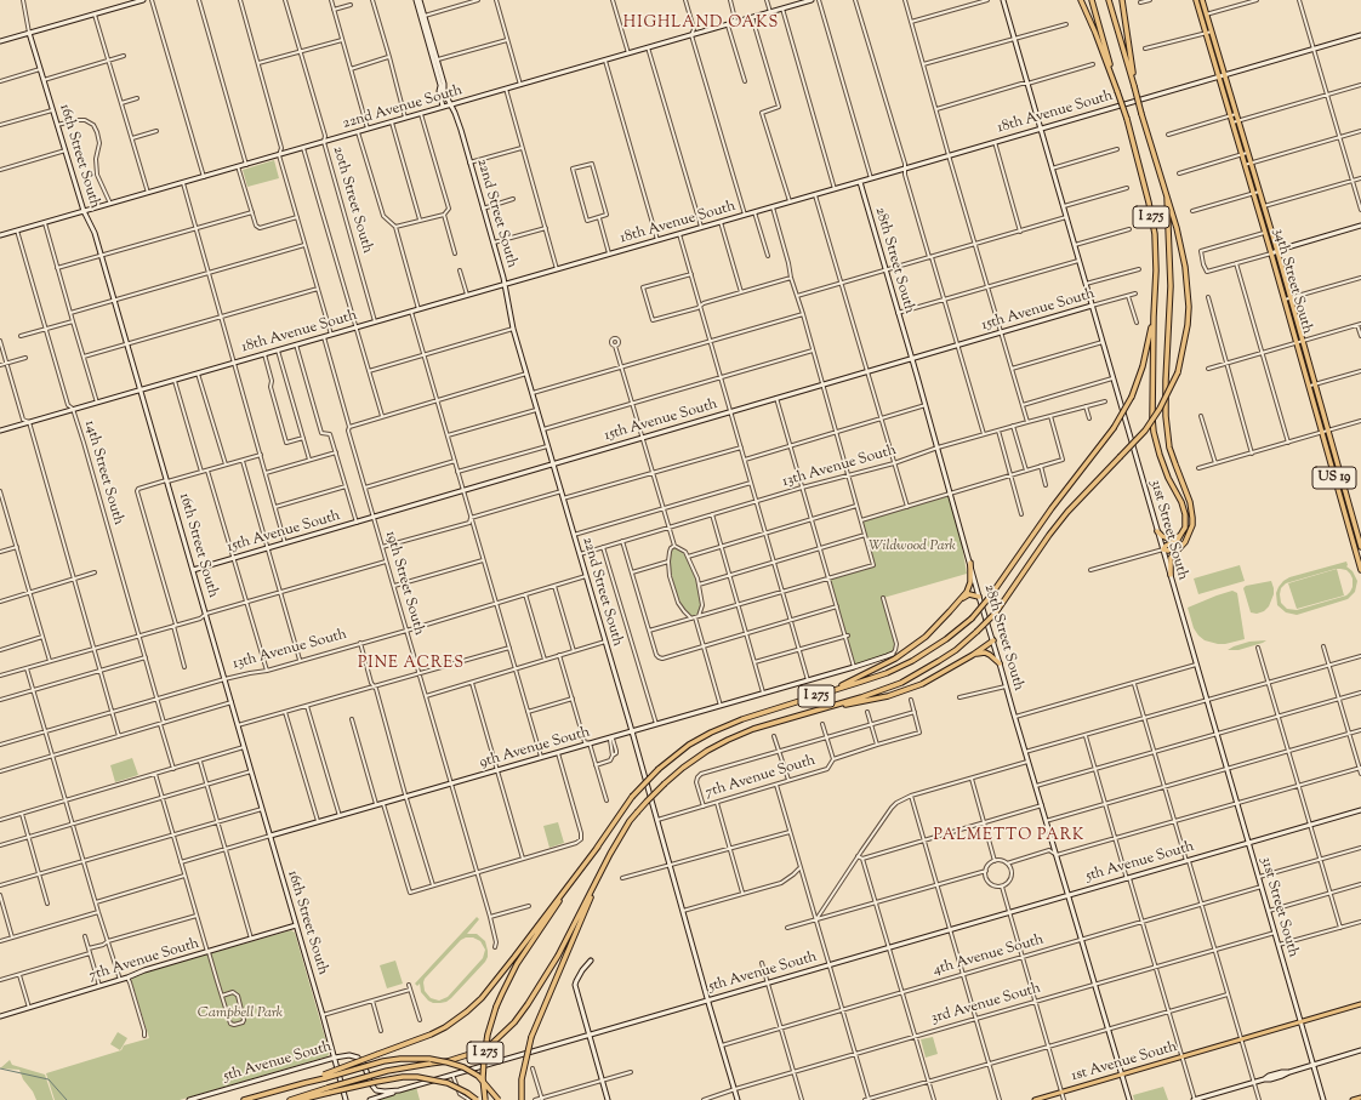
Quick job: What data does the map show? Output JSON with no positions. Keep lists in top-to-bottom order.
{
  "streets": {
    "highway": ["I 275", "34th Street South", "US 19"],
    "main road": ["1st Avenue South"],
    "street": [
      "22nd Avenue South",
      "18th Avenue South",
      "16th Street South",
      "20th Street South",
      "22nd Street South",
      "28th Street South",
      "15th Avenue South",
      "13th Avenue South",
      "14th Street South",
      "31st Street South",
      "19th Street South",
      "9th Avenue South",
      "7th Avenue South",
      "5th Avenue South",
      "4th Avenue South",
      "3rd Avenue South"
    ]
  },
  "crossings": [
    ["22nd Avenue South", "16th Street South"],
    ["22nd Avenue South", "20th Street South"],
    ["22nd Avenue South", "22nd Street South"],
    ["22nd Avenue South", "14th Street South"],
    ["18th Avenue South", "16th Street South"],
    ["18th Avenue South", "20th Street South"],
    ["18th Avenue South", "22nd Street South"],
    ["18th Avenue South", "28th Street South"],
    ["18th Avenue South", "34th Street South"],
    ["18th Avenue South", "14th Street South"],
    ["18th Avenue South", "31st Street South"],
    ["18th Avenue South", "19th Street South"],
    ["16th Street South", "15th Avenue South"],
    ["16th Street South", "13th Avenue South"],
    ["16th Street South", "9th Avenue South"],
    ["16th Street South", "7th Avenue South"],
    ["16th Street South", "5th Avenue South"],
    ["22nd Street South", "15th Avenue South"],
    ["22nd Street South", "13th Avenue South"],
    ["22nd Street South", "9th Avenue South"],
    ["22nd Street South", "7th Avenue South"],
    ["22nd Street South", "5th Avenue South"],
    ["22nd Street South", "4th Avenue South"],
    ["22nd Street South", "3rd Avenue South"],
    ["28th Street South", "15th Avenue South"],
    ["28th Street South", "13th Avenue South"],
    ["28th Street South", "5th Avenue South"],
    ["28th Street South", "4th Avenue South"],
    ["28th Street South", "3rd Avenue South"],
    ["28th Street South", "1st Avenue South"],
    ["15th Avenue South", "31st Street South"],
    ["15th Avenue South", "19th Street South"],
    ["13th Avenue South", "14th Street South"],
    ["13th Avenue South", "19th Street South"],
    ["31st Street South", "5th Avenue South"],
    ["31st Street South", "4th Avenue South"],
    ["31st Street South", "3rd Avenue South"],
    ["31st Street South", "1st Avenue South"],
    ["19th Street South", "9th Avenue South"]
  ],
  "districts": ["HIGHLAND OAKS", "PINE ACRES", "PALMETTO PARK"],
  "parks": ["Wildwood Park", "Campbell Park"]
}
